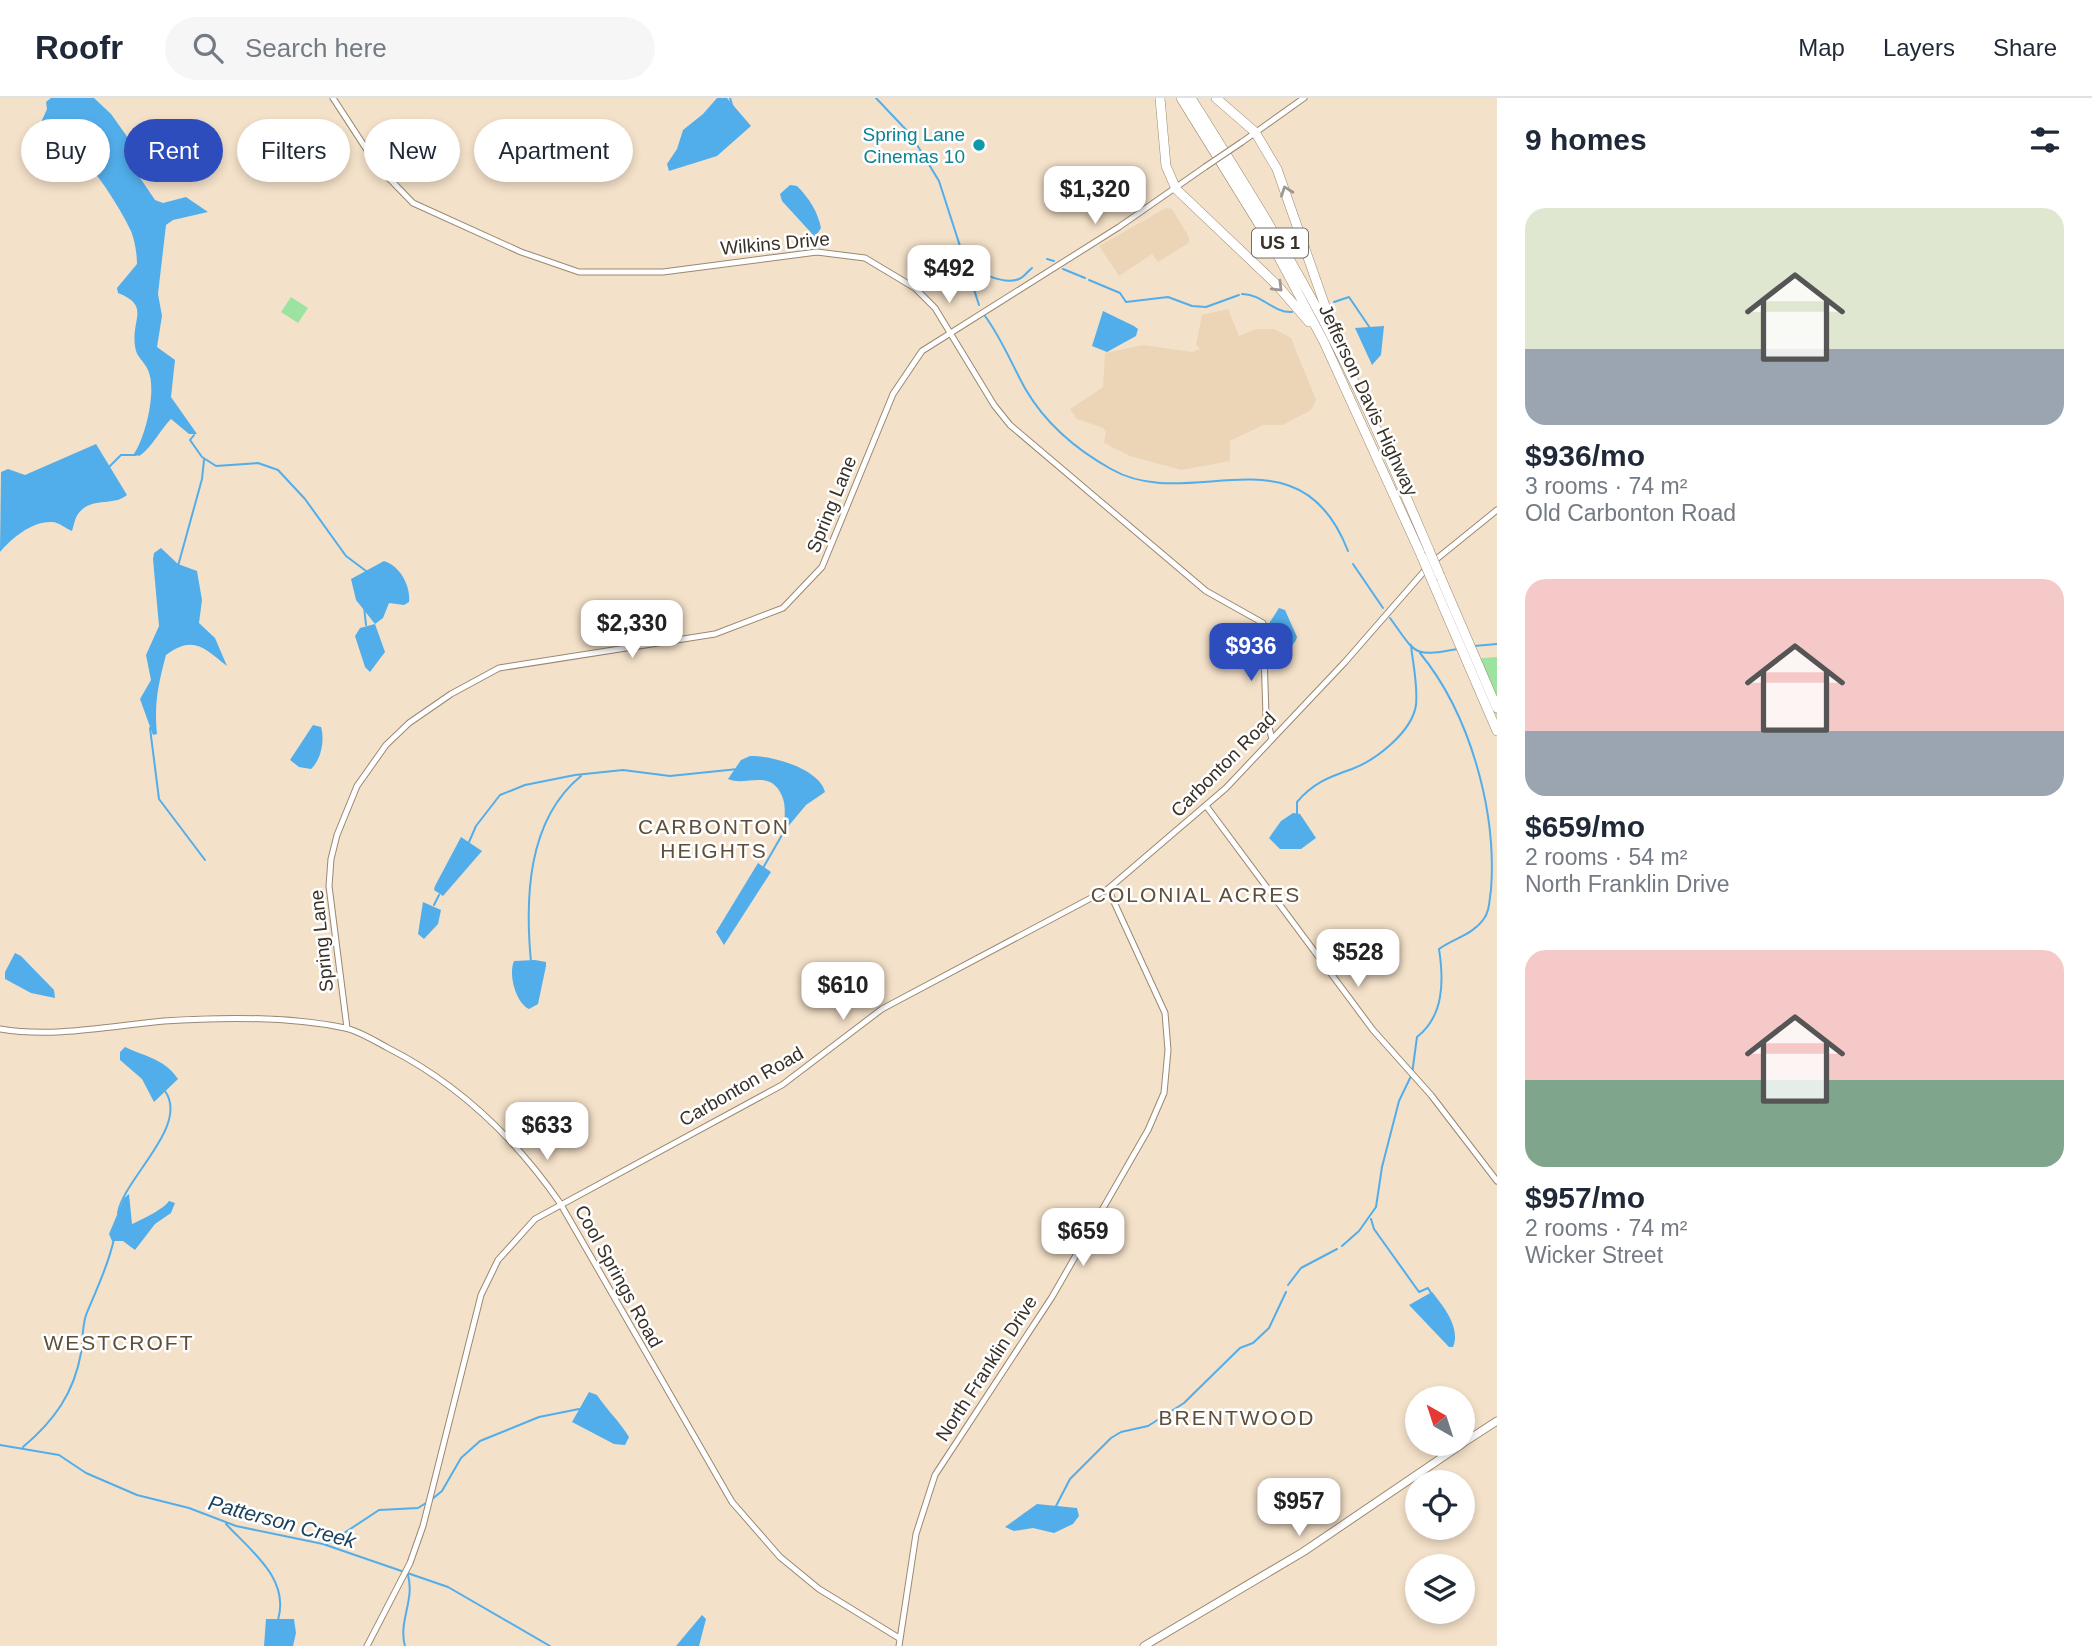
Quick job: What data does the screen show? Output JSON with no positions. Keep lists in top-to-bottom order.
{
  "streets": {
    "highway": ["US 1", "Jefferson Davis Highway"],
    "street": [
      "Wilkins Drive",
      "Spring Lane",
      "Carbonton Road",
      "Cool Springs Road",
      "North Franklin Drive"
    ]
  },
  "crossings": [
    ["Wilkins Drive", "Spring Lane"],
    ["Wilkins Drive", "Carbonton Road"],
    ["Spring Lane", "Cool Springs Road"],
    ["Carbonton Road", "Cool Springs Road"],
    ["Carbonton Road", "North Franklin Drive"],
    ["Cool Springs Road", "North Franklin Drive"]
  ],
  "districts": [
    "CARBONTON HEIGHTS",
    "COLONIAL ACRES",
    "WESTCROFT",
    "BRENTWOOD"
  ],
  "water": ["Patterson Creek"],
  "places": ["Spring Lane Cinemas 10"],
  "north": "top left",
  "page": {
    "header": "Roofr",
    "search": "Search here",
    "nav": ["Map", "Layers", "Share"],
    "heading": "9 homes",
    "chip": [
      "Buy",
      "Rent",
      "Filters",
      "New",
      "Apartment"
    ],
    "price": [
      "$1,320",
      "$492",
      "$2,330",
      "$936",
      "$528",
      "$610",
      "$633",
      "$659",
      "$957"
    ],
    "list": [
      {
        "name": "$936/mo",
        "note": "3 rooms · 74 m² · Old Carbonton Road"
      },
      {
        "name": "$659/mo",
        "note": "2 rooms · 54 m² · North Franklin Drive"
      },
      {
        "name": "$957/mo",
        "note": "2 rooms · 74 m² · Wicker Street"
      }
    ]
  }
}
